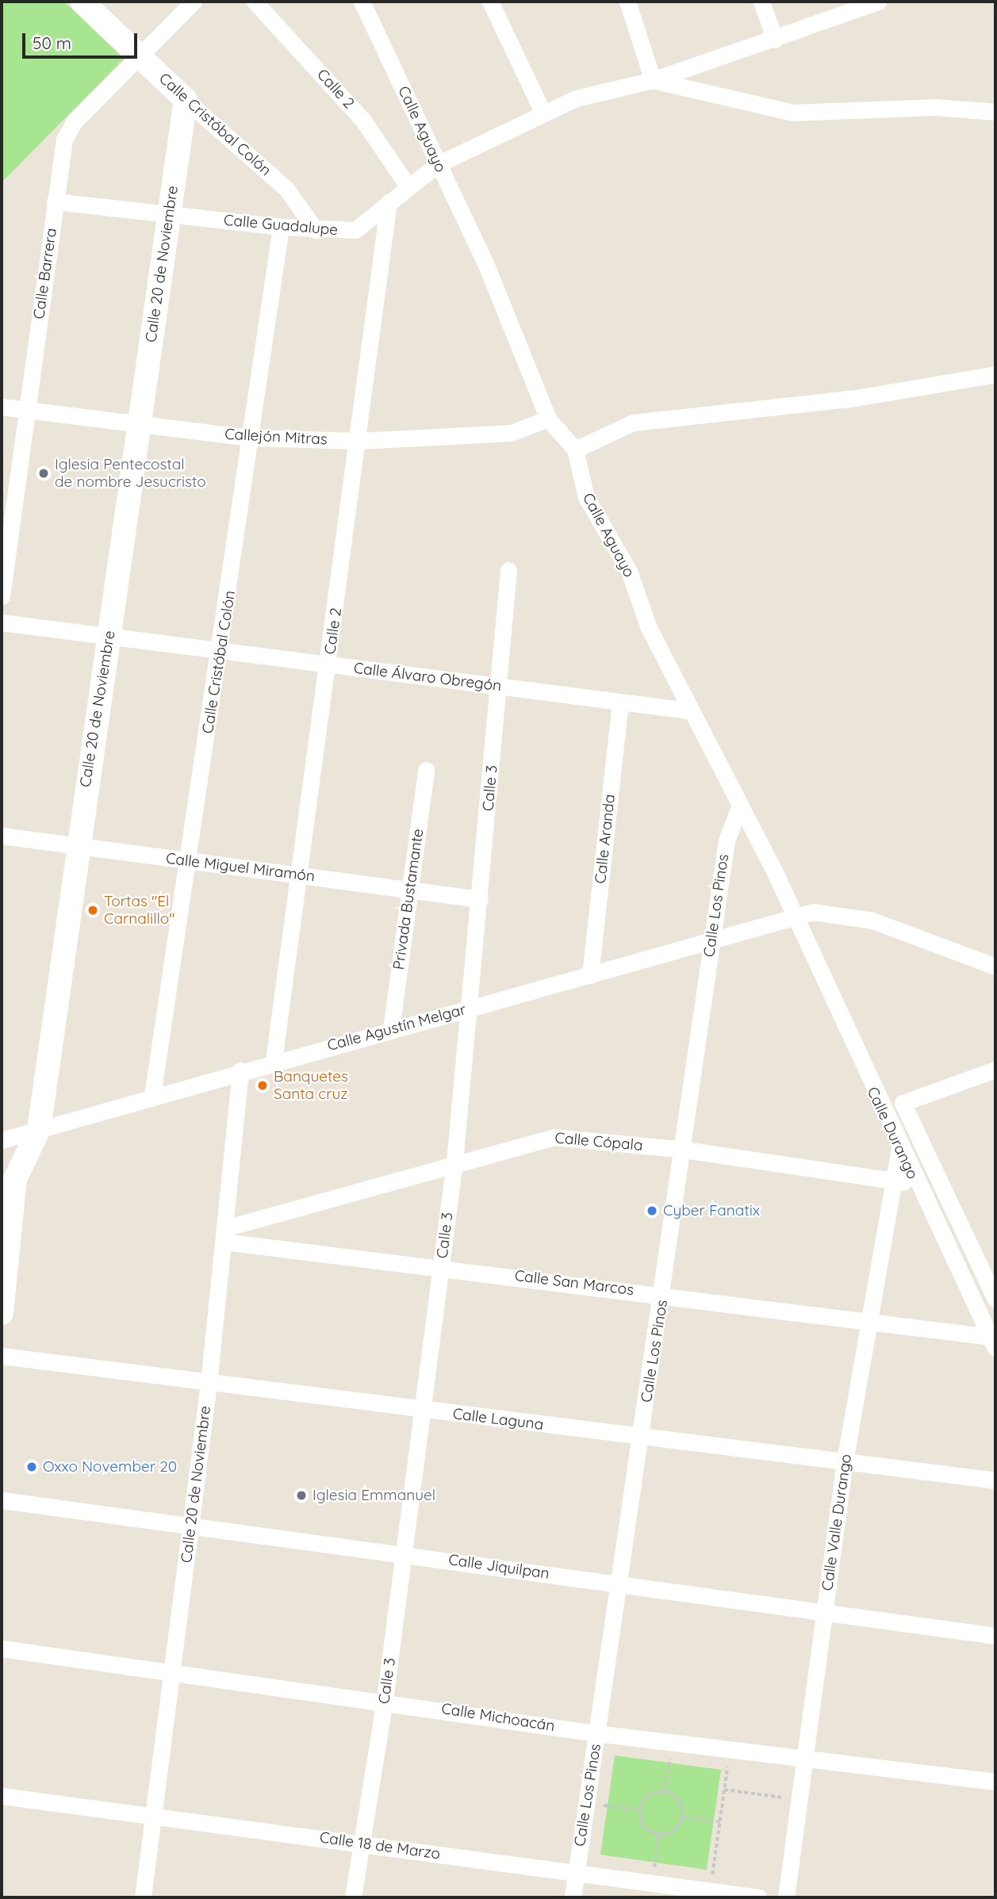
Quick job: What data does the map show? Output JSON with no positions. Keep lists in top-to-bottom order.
{
  "streets": {
    "street": [
      "Calle 2",
      "Calle Cristóbal Colón",
      "Calle Aguayo",
      "Calle Guadalupe",
      "Calle 20 de Noviembre",
      "Calle Barrera",
      "Callejón Mitras",
      "Calle Álvaro Obregón",
      "Calle 3",
      "Calle Aranda",
      "Calle Miguel Miramón",
      "Privada Bustamante",
      "Calle Los Pinos",
      "Calle Agustín Melgar",
      "Calle Durango",
      "Calle Cópala",
      "Calle San Marcos",
      "Calle Laguna",
      "Calle Valle Durango",
      "Calle Jiquilpan",
      "Calle Michoacán",
      "Calle 18 de Marzo"
    ]
  },
  "crossings": [
    ["Calle 2", "Calle Guadalupe"],
    ["Calle 2", "Callejón Mitras"],
    ["Calle 2", "Calle Álvaro Obregón"],
    ["Calle 2", "Calle Miguel Miramón"],
    ["Calle 2", "Calle Agustín Melgar"],
    ["Calle Cristóbal Colón", "Calle Guadalupe"],
    ["Calle Cristóbal Colón", "Calle 20 de Noviembre"],
    ["Calle Cristóbal Colón", "Calle Barrera"],
    ["Calle Cristóbal Colón", "Callejón Mitras"],
    ["Calle Cristóbal Colón", "Calle Álvaro Obregón"],
    ["Calle Cristóbal Colón", "Calle Miguel Miramón"],
    ["Calle Cristóbal Colón", "Calle Agustín Melgar"],
    ["Calle Aguayo", "Calle Guadalupe"],
    ["Calle Aguayo", "Callejón Mitras"],
    ["Calle Aguayo", "Calle Álvaro Obregón"],
    ["Calle Aguayo", "Calle Los Pinos"],
    ["Calle Aguayo", "Calle Agustín Melgar"],
    ["Calle Aguayo", "Calle Durango"],
    ["Calle Guadalupe", "Calle 20 de Noviembre"],
    ["Calle Guadalupe", "Calle Barrera"],
    ["Calle 20 de Noviembre", "Callejón Mitras"],
    ["Calle 20 de Noviembre", "Calle Álvaro Obregón"],
    ["Calle 20 de Noviembre", "Calle Miguel Miramón"],
    ["Calle 20 de Noviembre", "Calle Agustín Melgar"],
    ["Calle 20 de Noviembre", "Calle Cópala"],
    ["Calle 20 de Noviembre", "Calle San Marcos"],
    ["Calle 20 de Noviembre", "Calle Laguna"],
    ["Calle 20 de Noviembre", "Calle Jiquilpan"],
    ["Calle 20 de Noviembre", "Calle Michoacán"],
    ["Calle 20 de Noviembre", "Calle 18 de Marzo"],
    ["Calle Barrera", "Callejón Mitras"],
    ["Calle Álvaro Obregón", "Calle 3"],
    ["Calle Álvaro Obregón", "Calle Aranda"],
    ["Calle 3", "Calle Miguel Miramón"],
    ["Calle 3", "Calle Agustín Melgar"],
    ["Calle 3", "Calle Cópala"],
    ["Calle 3", "Calle San Marcos"],
    ["Calle 3", "Calle Laguna"],
    ["Calle 3", "Calle Jiquilpan"],
    ["Calle 3", "Calle Michoacán"],
    ["Calle 3", "Calle 18 de Marzo"],
    ["Calle Aranda", "Calle Agustín Melgar"],
    ["Calle Miguel Miramón", "Privada Bustamante"],
    ["Privada Bustamante", "Calle Agustín Melgar"],
    ["Calle Los Pinos", "Calle Agustín Melgar"],
    ["Calle Los Pinos", "Calle Cópala"],
    ["Calle Los Pinos", "Calle San Marcos"],
    ["Calle Los Pinos", "Calle Laguna"],
    ["Calle Los Pinos", "Calle Jiquilpan"],
    ["Calle Los Pinos", "Calle Michoacán"],
    ["Calle Los Pinos", "Calle 18 de Marzo"],
    ["Calle Agustín Melgar", "Calle Durango"],
    ["Calle Durango", "Calle Cópala"],
    ["Calle Durango", "Calle San Marcos"],
    ["Calle Durango", "Calle Valle Durango"],
    ["Calle Cópala", "Calle San Marcos"],
    ["Calle Cópala", "Calle Valle Durango"],
    ["Calle San Marcos", "Calle Valle Durango"],
    ["Calle Laguna", "Calle Valle Durango"],
    ["Calle Valle Durango", "Calle Jiquilpan"],
    ["Calle Valle Durango", "Calle Michoacán"]
  ],
  "places": [
    "Iglesia Pentecostal de nombre Jesucristo",
    "Tortas \"El Carnalillo\"",
    "Banquetes Santa cruz",
    "Cyber Fanatix",
    "Oxxo November 20",
    "Iglesia Emmanuel"
  ],
  "scale_bar": "50 m"
}
